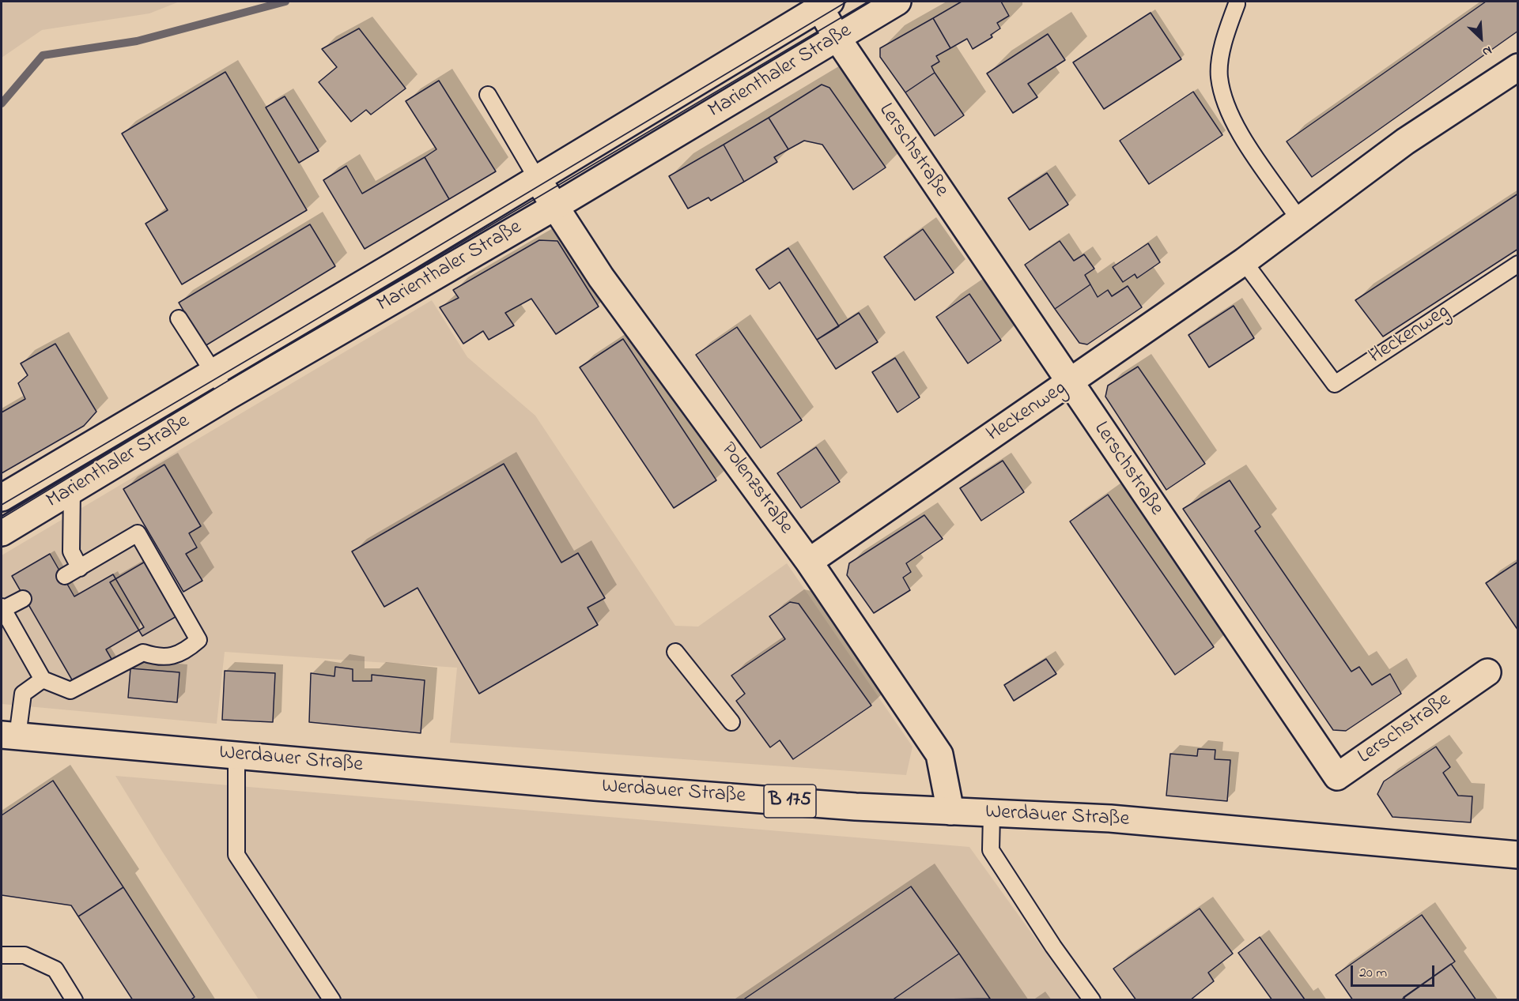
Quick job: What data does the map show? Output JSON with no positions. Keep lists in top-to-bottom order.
{
  "streets": {
    "main road": [
      "Marienthaler Straße",
      "Lerschstraße",
      "Heckenweg",
      "Polenzstraße",
      "Werdauer Straße",
      "B 175"
    ]
  },
  "crossings": [
    ["Marienthaler Straße", "Lerschstraße"],
    ["Marienthaler Straße", "Polenzstraße"],
    ["Lerschstraße", "Heckenweg"],
    ["Heckenweg", "Polenzstraße"],
    ["Polenzstraße", "Werdauer Straße"]
  ],
  "scale_bar": "20 m",
  "north": "bottom right"
}
